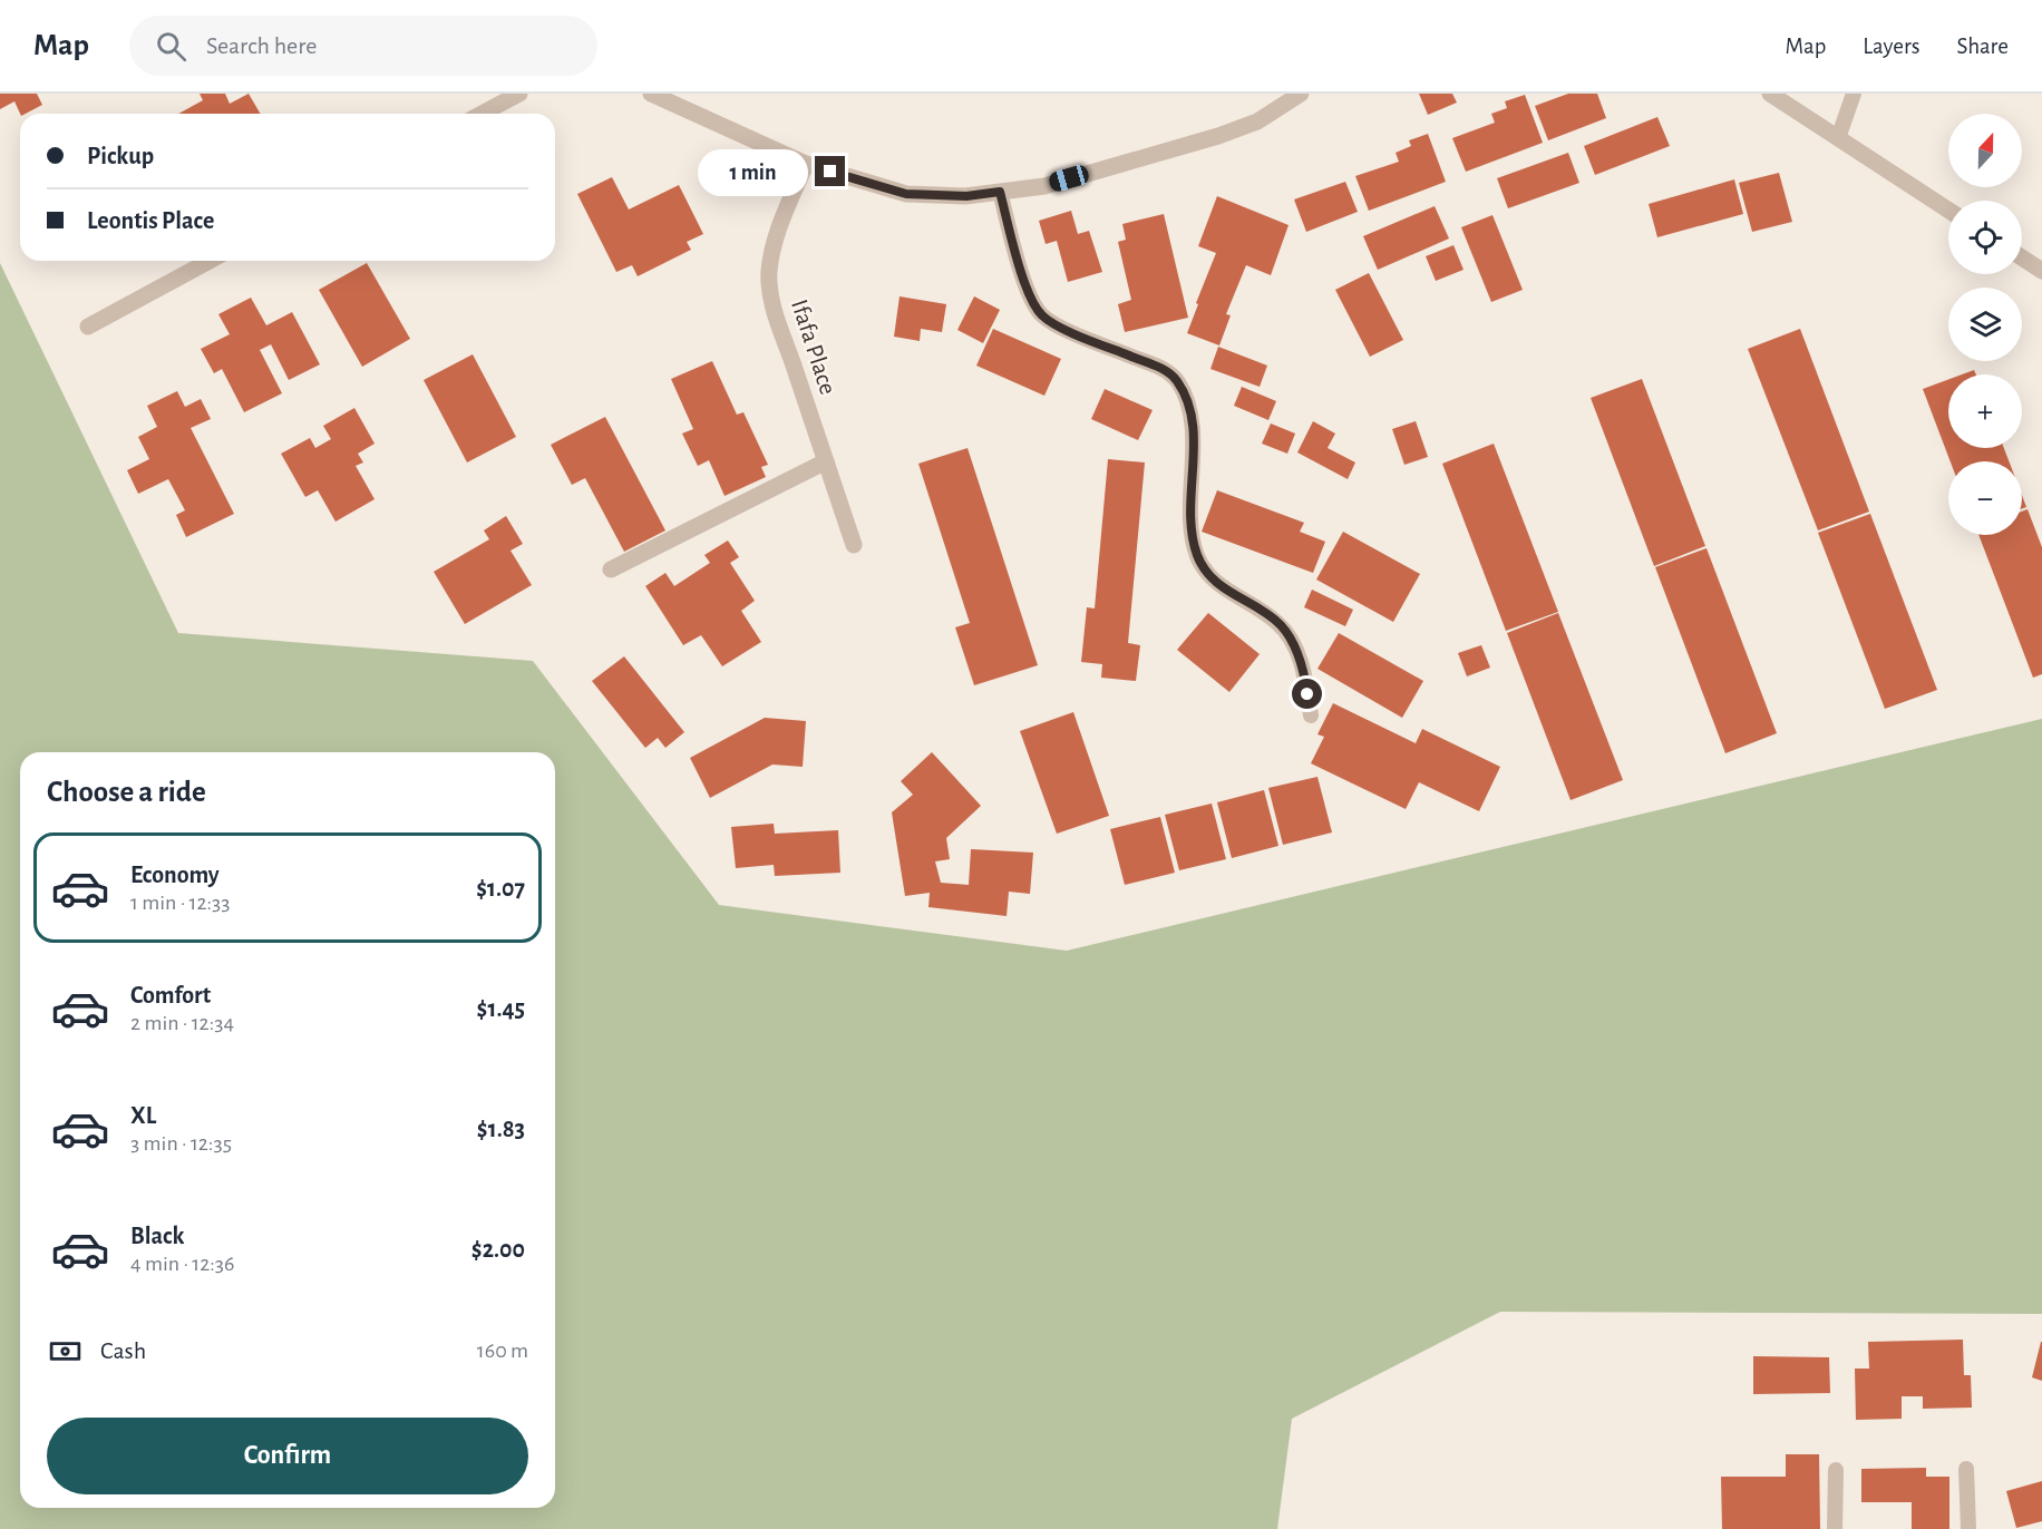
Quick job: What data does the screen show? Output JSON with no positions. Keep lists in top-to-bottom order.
{
  "streets": {
    "street": ["Ifafa Place"]
  },
  "north": "top",
  "page": {
    "header": "Map",
    "search": "Search here",
    "nav": ["Map", "Layers", "Share"],
    "map_buttons": ["+", "−"],
    "banner": ["Pickup", "Leontis Place"],
    "bubble": "1 min",
    "heading": "Choose a ride",
    "list": [
      {
        "name": "Economy",
        "note": "1 min · 12:33",
        "value": "$1.07"
      },
      {
        "name": "Comfort",
        "note": "2 min · 12:34",
        "value": "$1.45"
      },
      {
        "name": "XL",
        "note": "3 min · 12:35",
        "value": "$1.83"
      },
      {
        "name": "Black",
        "note": "4 min · 12:36",
        "value": "$2.00"
      }
    ],
    "pay": ["Cash", "160 m"],
    "buttons": "Confirm"
  }
}
